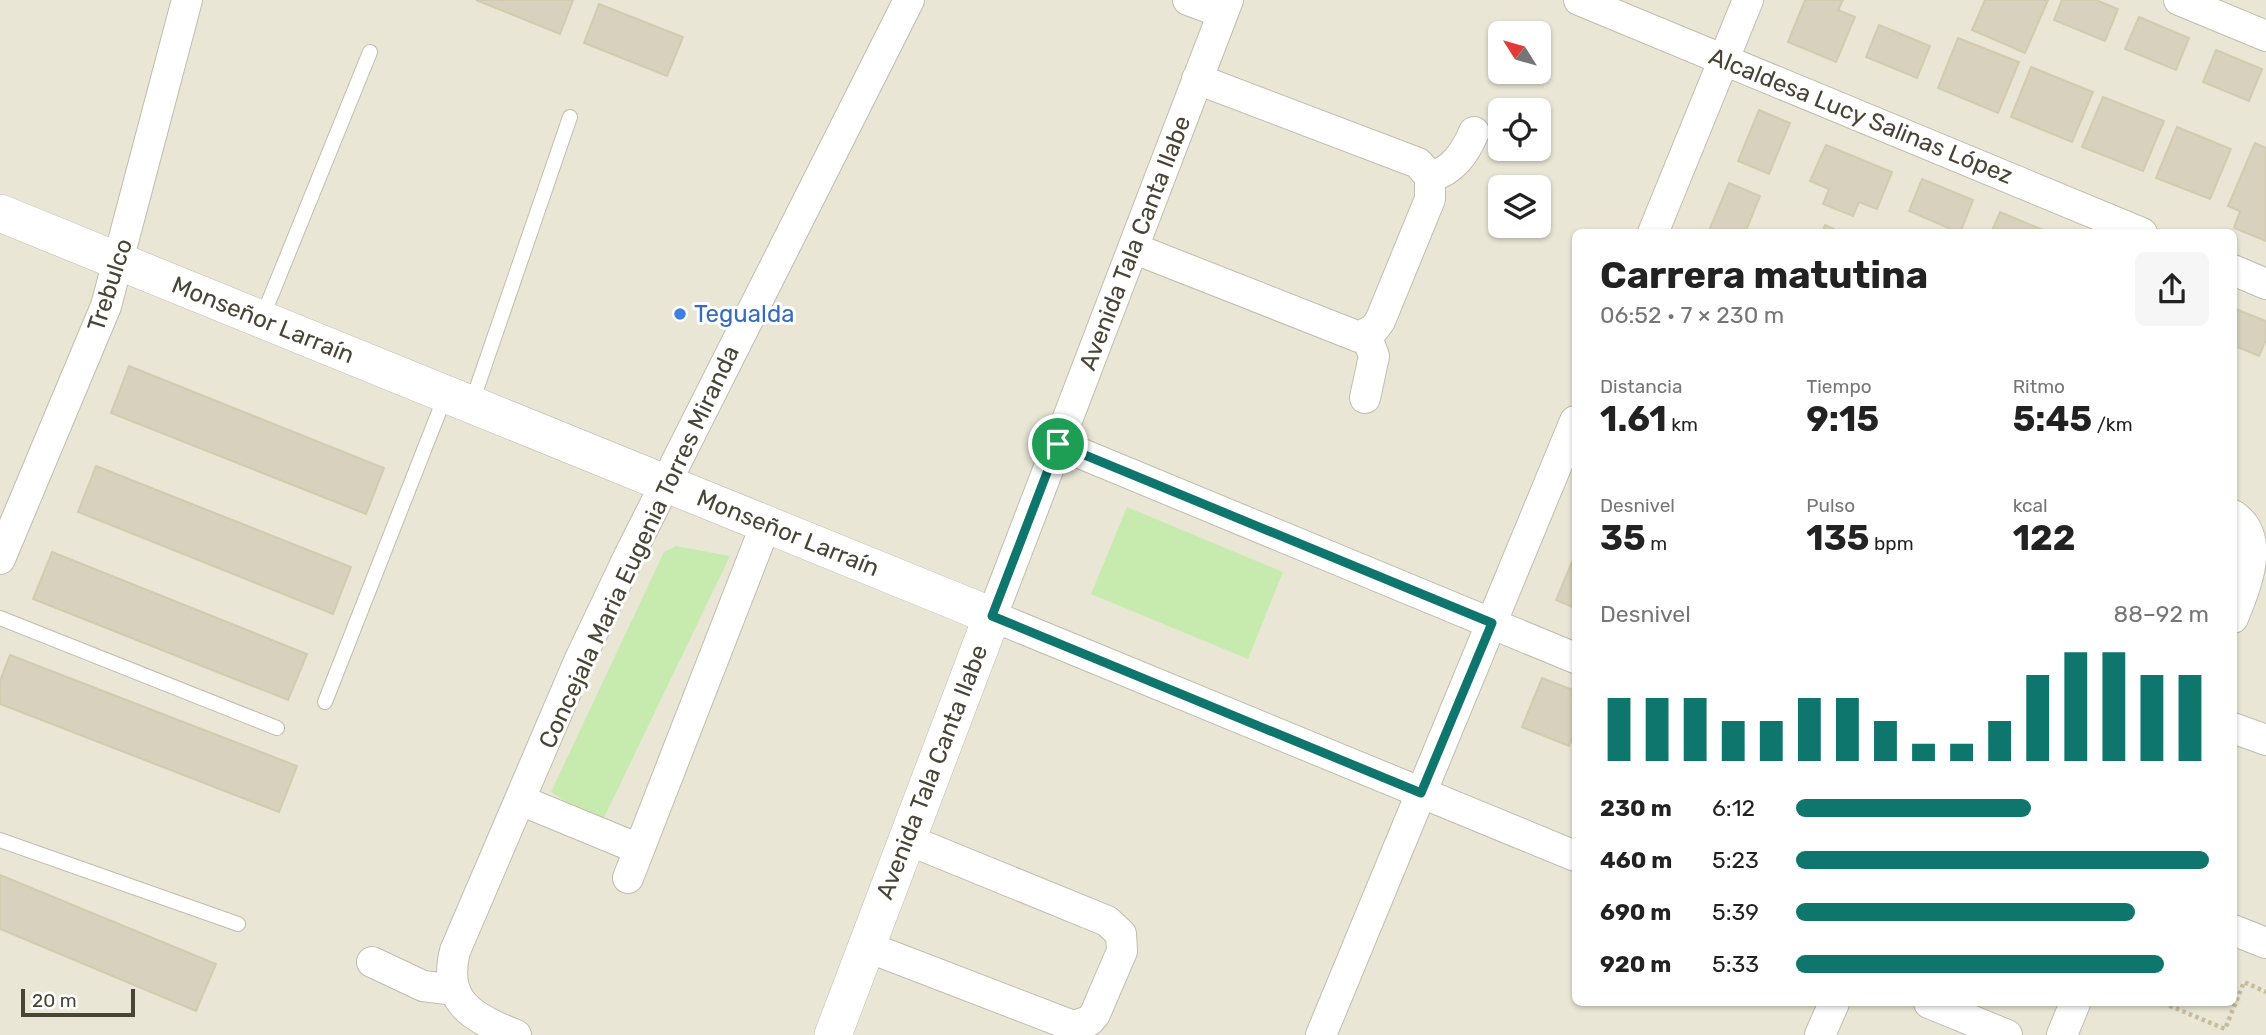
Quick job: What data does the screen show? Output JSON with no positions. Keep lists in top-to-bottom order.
{
  "streets": {
    "street": [
      "Alcaldesa Lucy Salinas López",
      "Avenida Tala Canta Ilabe",
      "Trebulco",
      "Monseñor Larraín",
      "Concejala Maria Eugenia Torres Miranda"
    ]
  },
  "crossings": [
    ["Avenida Tala Canta Ilabe", "Monseñor Larraín"],
    ["Trebulco", "Monseñor Larraín"],
    ["Monseñor Larraín", "Concejala Maria Eugenia Torres Miranda"]
  ],
  "places": ["Tegualda"],
  "scale_bar": "20 m",
  "north": "top left",
  "page": {
    "heading": ["Carrera matutina", "06:52 · 7 × 230 m"],
    "stats": [
      ["Distancia", "1.61 km"],
      ["Tiempo", "9:15"],
      ["Ritmo", "5:45 /km"],
      ["Desnivel", "35 m"],
      ["Pulso", "135 bpm"],
      ["kcal", "122"]
    ],
    "chart": ["Desnivel", "88–92 m"],
    "list": [
      {
        "name": "230 m",
        "note": "6:12"
      },
      {
        "name": "460 m",
        "note": "5:23"
      },
      {
        "name": "690 m",
        "note": "5:39"
      },
      {
        "name": "920 m",
        "note": "5:33"
      }
    ],
    "scale": "20 m"
  }
}
